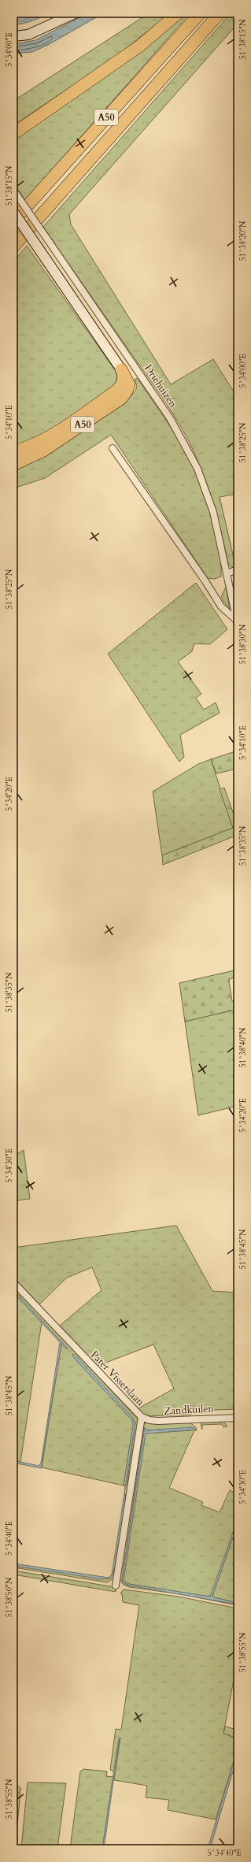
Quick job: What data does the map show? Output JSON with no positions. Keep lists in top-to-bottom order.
{
  "streets": {
    "highway": ["A50"],
    "street": ["Driehuizen", "Pater Visserslaan", "Zandkuilen"]
  },
  "crossings": [
    ["Pater Visserslaan", "Zandkuilen"]
  ],
  "coordinates": [
    "51°38'15\"N",
    "5°34'00\"E",
    "51°38'20\"N",
    "5°34'10\"E",
    "51°38'25\"N",
    "51°38'30\"N",
    "5°34'20\"E",
    "51°38'35\"N",
    "51°38'40\"N",
    "5°34'30\"E",
    "51°38'45\"N",
    "5°34'40\"E",
    "51°38'50\"N",
    "51°38'55\"N"
  ]
}
